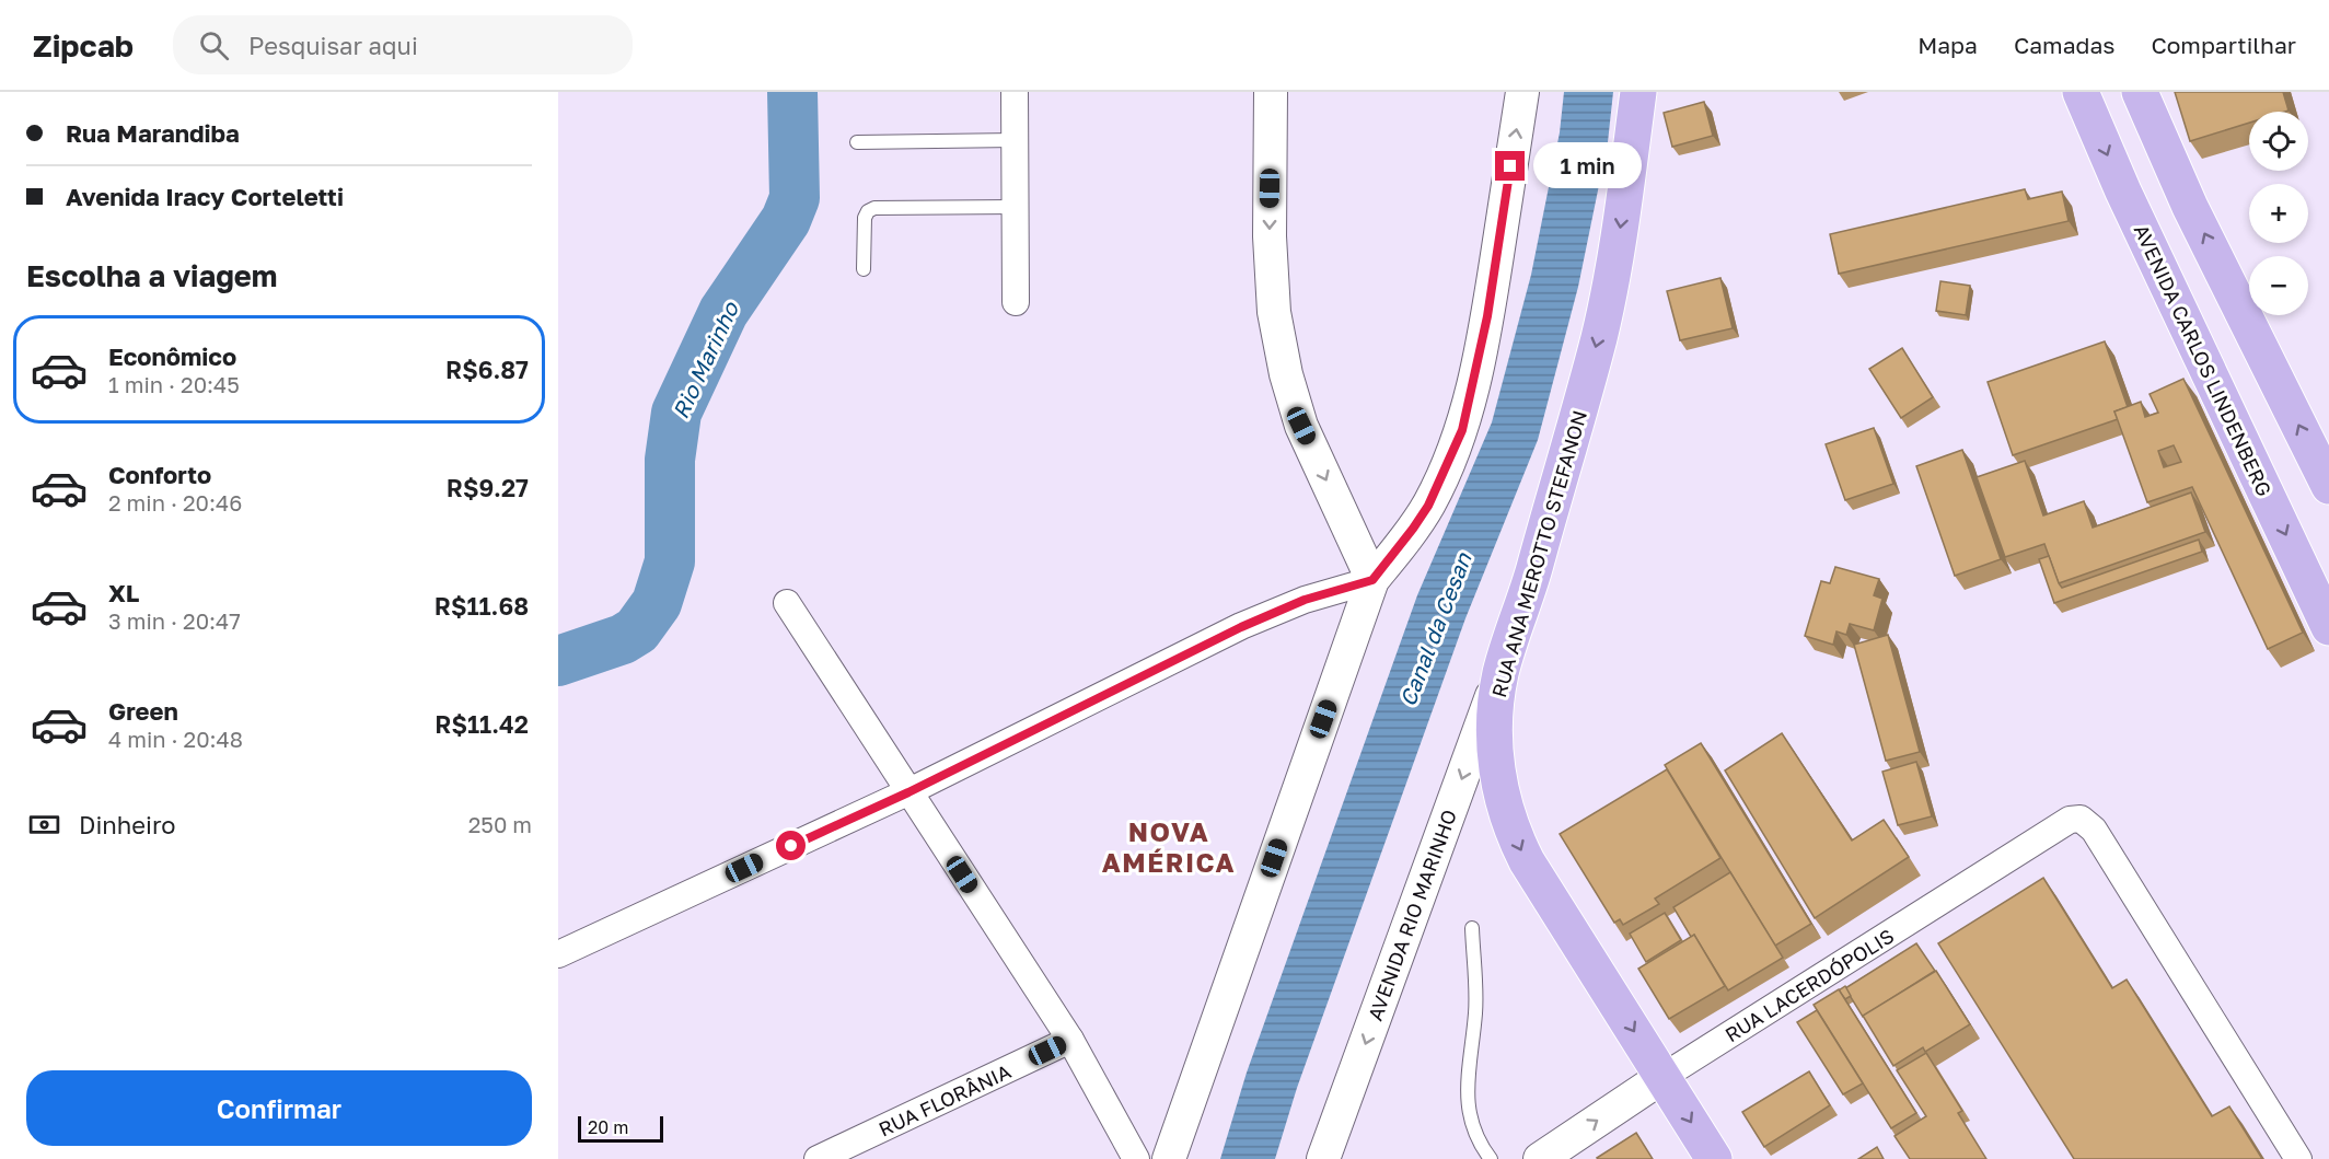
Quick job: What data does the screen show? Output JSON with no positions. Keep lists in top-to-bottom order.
{
  "streets": {
    "main road": ["AVENIDA CARLOS LINDENBERG", "RUA ANA MEROTTO STEFANON"],
    "street": ["AVENIDA RIO MARINHO", "RUA LACERDÓPOLIS", "RUA FLORÂNIA"]
  },
  "crossings": [
    ["RUA ANA MEROTTO STEFANON", "AVENIDA RIO MARINHO"],
    ["RUA ANA MEROTTO STEFANON", "RUA LACERDÓPOLIS"]
  ],
  "one_way": ["RUA ANA MEROTTO STEFANON"],
  "districts": ["NOVA AMÉRICA"],
  "water": ["Rio Marinho", "Canal da Cesan"],
  "scale_bar": "20 m",
  "page": {
    "header": "Zipcab",
    "search": "Pesquisar aqui",
    "nav": ["Mapa", "Camadas", "Compartilhar"],
    "banner": ["Rua Marandiba", "Avenida Iracy Corteletti"],
    "map_buttons": ["+", "−"],
    "bubble": "1 min",
    "heading": "Escolha a viagem",
    "list": [
      {
        "name": "Econômico",
        "note": "1 min · 20:45",
        "value": "R$6.87"
      },
      {
        "name": "Conforto",
        "note": "2 min · 20:46",
        "value": "R$9.27"
      },
      {
        "name": "XL",
        "note": "3 min · 20:47",
        "value": "R$11.68"
      },
      {
        "name": "Green",
        "note": "4 min · 20:48",
        "value": "R$11.42"
      }
    ],
    "pay": ["Dinheiro", "250 m"],
    "buttons": "Confirmar",
    "scale": "20 m"
  }
}
